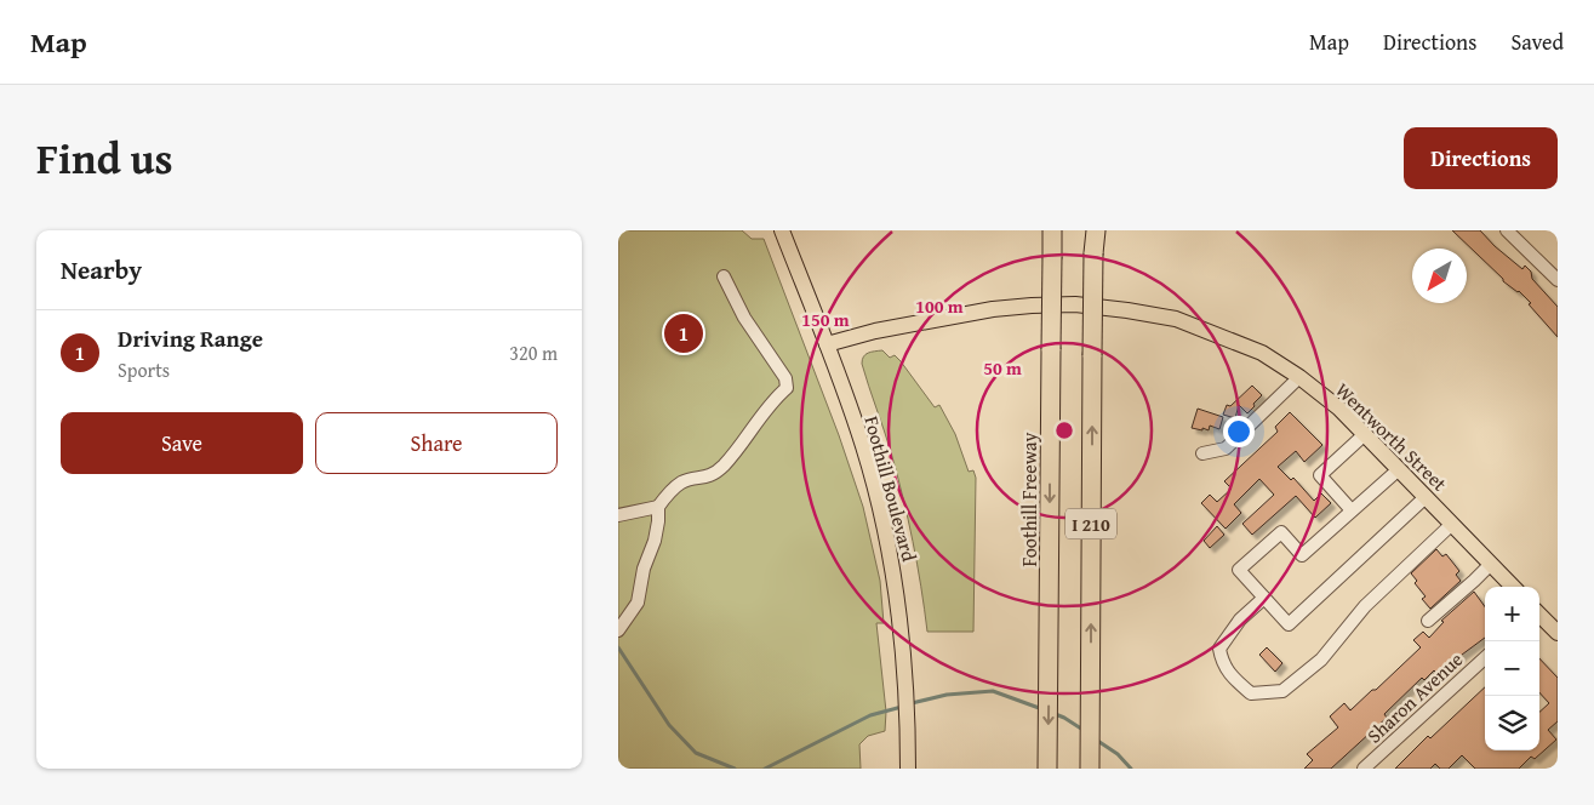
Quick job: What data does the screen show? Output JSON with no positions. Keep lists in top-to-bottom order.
{
  "streets": {
    "highway": ["Foothill Freeway", "I 210"],
    "main road": ["Wentworth Street", "Foothill Boulevard"],
    "street": ["Sharon Avenue"]
  },
  "crossings": [
    ["Wentworth Street", "Foothill Boulevard"]
  ],
  "north": "bottom left",
  "page": {
    "header": "Map",
    "nav": ["Map", "Directions", "Saved"],
    "title": "Find us",
    "buttons": [
      "Directions",
      ["Save", "Share"]
    ],
    "heading": "Nearby",
    "list": [
      {
        "mark": "1",
        "name": "Driving Range",
        "note": "Sports",
        "value": "320 m"
      }
    ],
    "pins": "1",
    "map_buttons": ["+", "−"]
  },
  "rings": ["100 m", "150 m", "50 m"]
}
